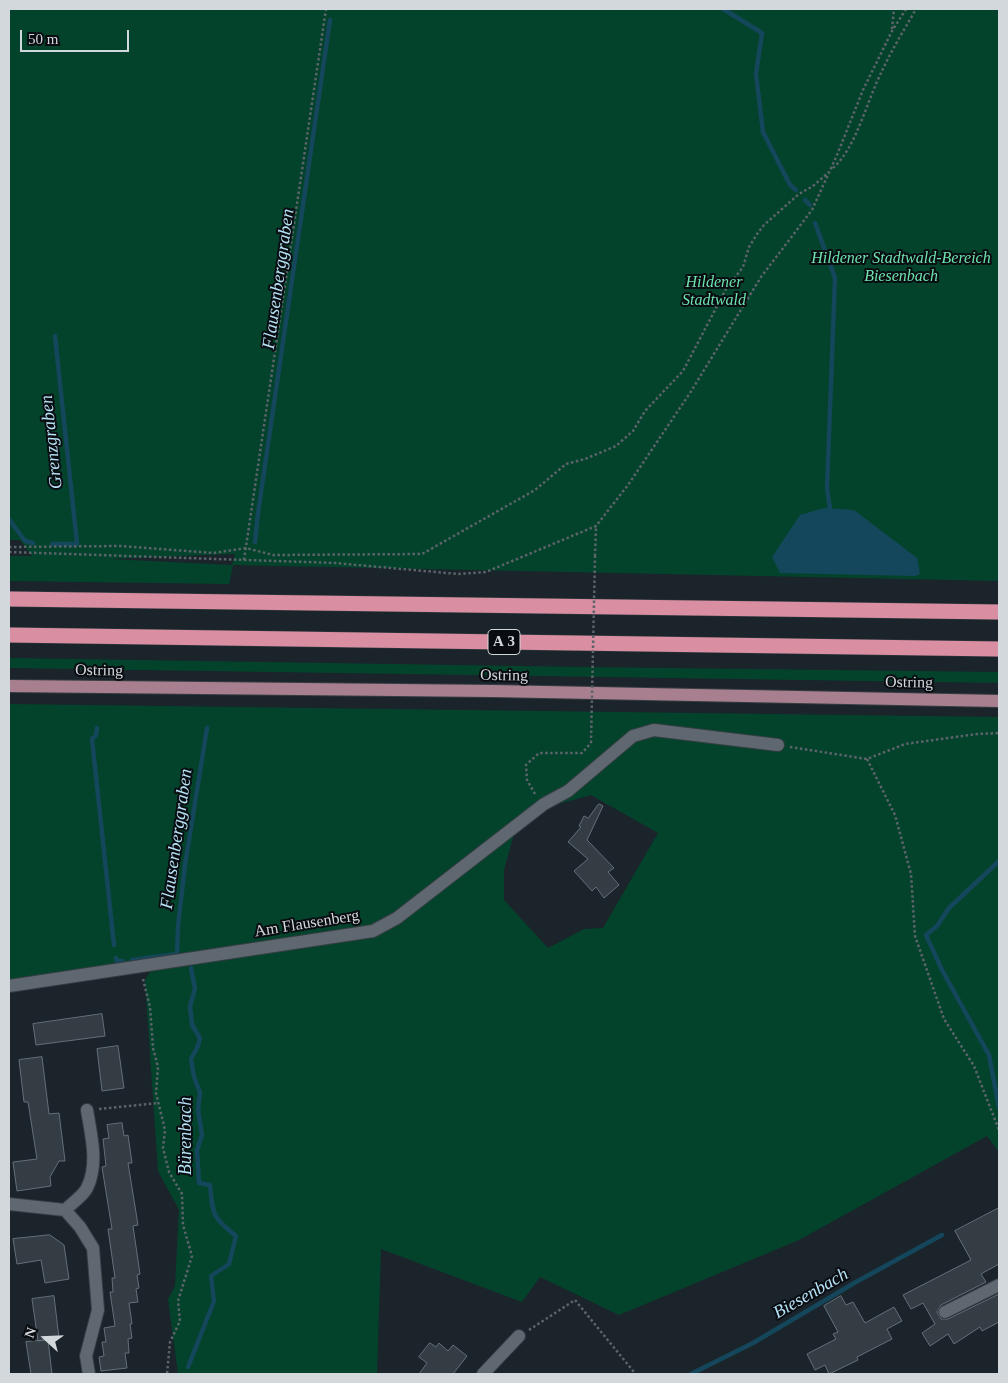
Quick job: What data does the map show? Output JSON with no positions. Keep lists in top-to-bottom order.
{
  "streets": {
    "highway": ["A 3"],
    "main road": ["Ostring"],
    "street": ["Am Flausenberg"]
  },
  "water": [
    "Flausenberggraben",
    "Grenzgraben",
    "Bürenbach",
    "Biesenbach"
  ],
  "parks": ["Hildener Stadtwald-Bereich Biesenbach", "Hildener Stadtwald"],
  "scale_bar": "50 m",
  "north": "left"
}
